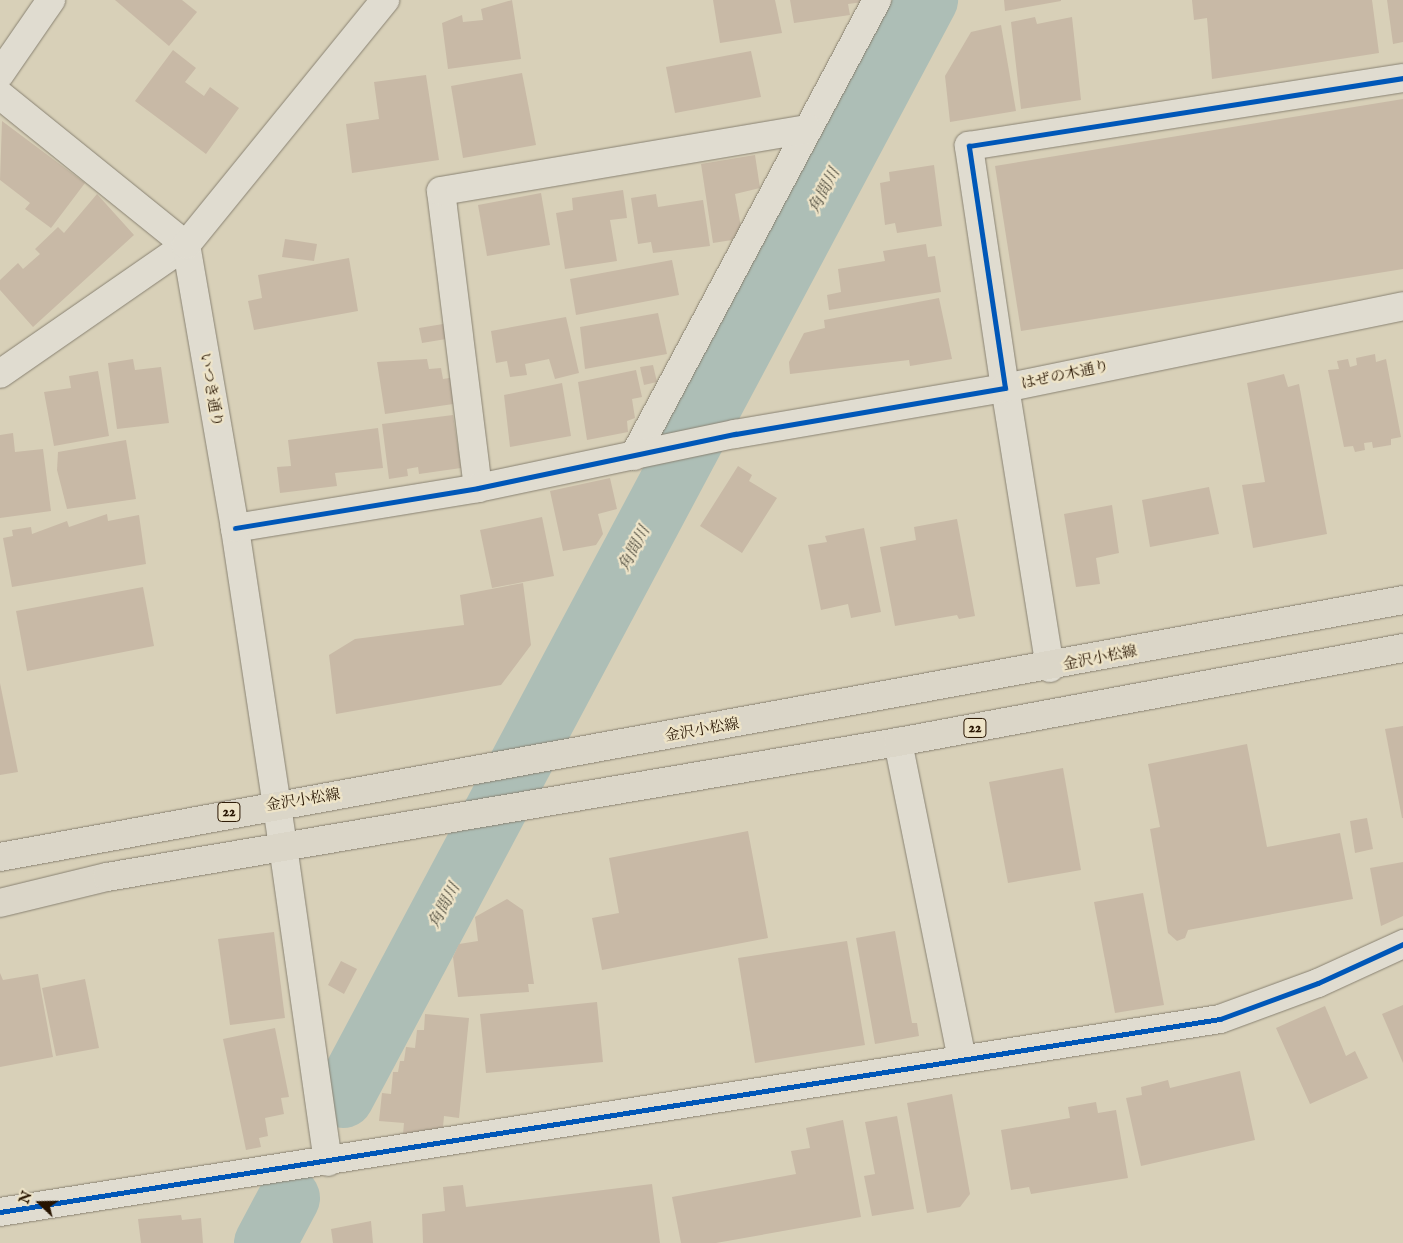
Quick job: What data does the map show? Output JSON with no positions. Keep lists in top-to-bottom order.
{
  "streets": {
    "main road": ["金沢小松線", "22"],
    "street": ["はぜの木通り", "いつき通り"]
  },
  "crossings": [
    ["はぜの木通り", "金沢小松線"],
    ["いつき通り", "金沢小松線"],
    ["いつき通り", "22"]
  ],
  "water": ["角間川"],
  "north": "left"
}
